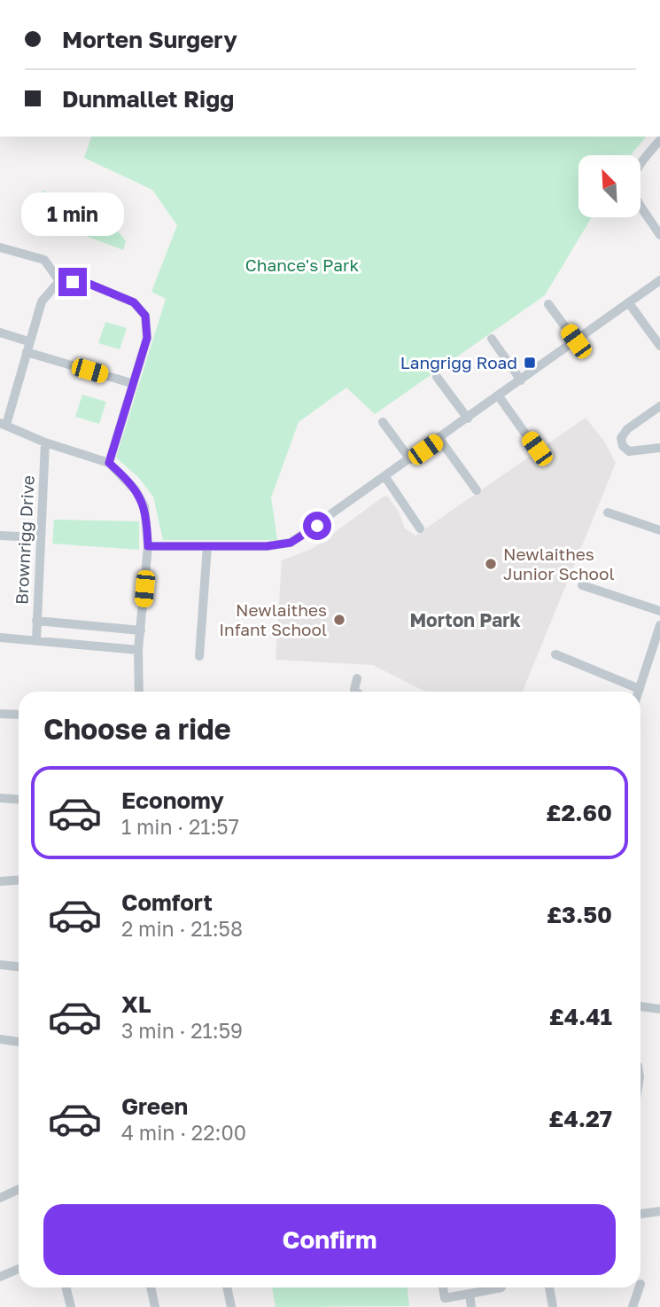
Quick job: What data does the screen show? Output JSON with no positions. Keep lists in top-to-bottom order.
{
  "streets": {
    "street": ["Brownrigg Drive"]
  },
  "districts": ["Morton Park"],
  "parks": ["Chance's Park"],
  "places": {
    "transit": ["Langrigg Road"],
    "other": ["Newlaithes Junior School", "Newlaithes Infant School"]
  },
  "north": "top left",
  "page": {
    "banner": ["Morten Surgery", "Dunmallet Rigg"],
    "bubble": "1 min",
    "heading": "Choose a ride",
    "list": [
      {
        "name": "Economy",
        "note": "1 min · 21:57",
        "value": "£2.60"
      },
      {
        "name": "Comfort",
        "note": "2 min · 21:58",
        "value": "£3.50"
      },
      {
        "name": "XL",
        "note": "3 min · 21:59",
        "value": "£4.41"
      },
      {
        "name": "Green",
        "note": "4 min · 22:00",
        "value": "£4.27"
      }
    ],
    "buttons": "Confirm"
  }
}
